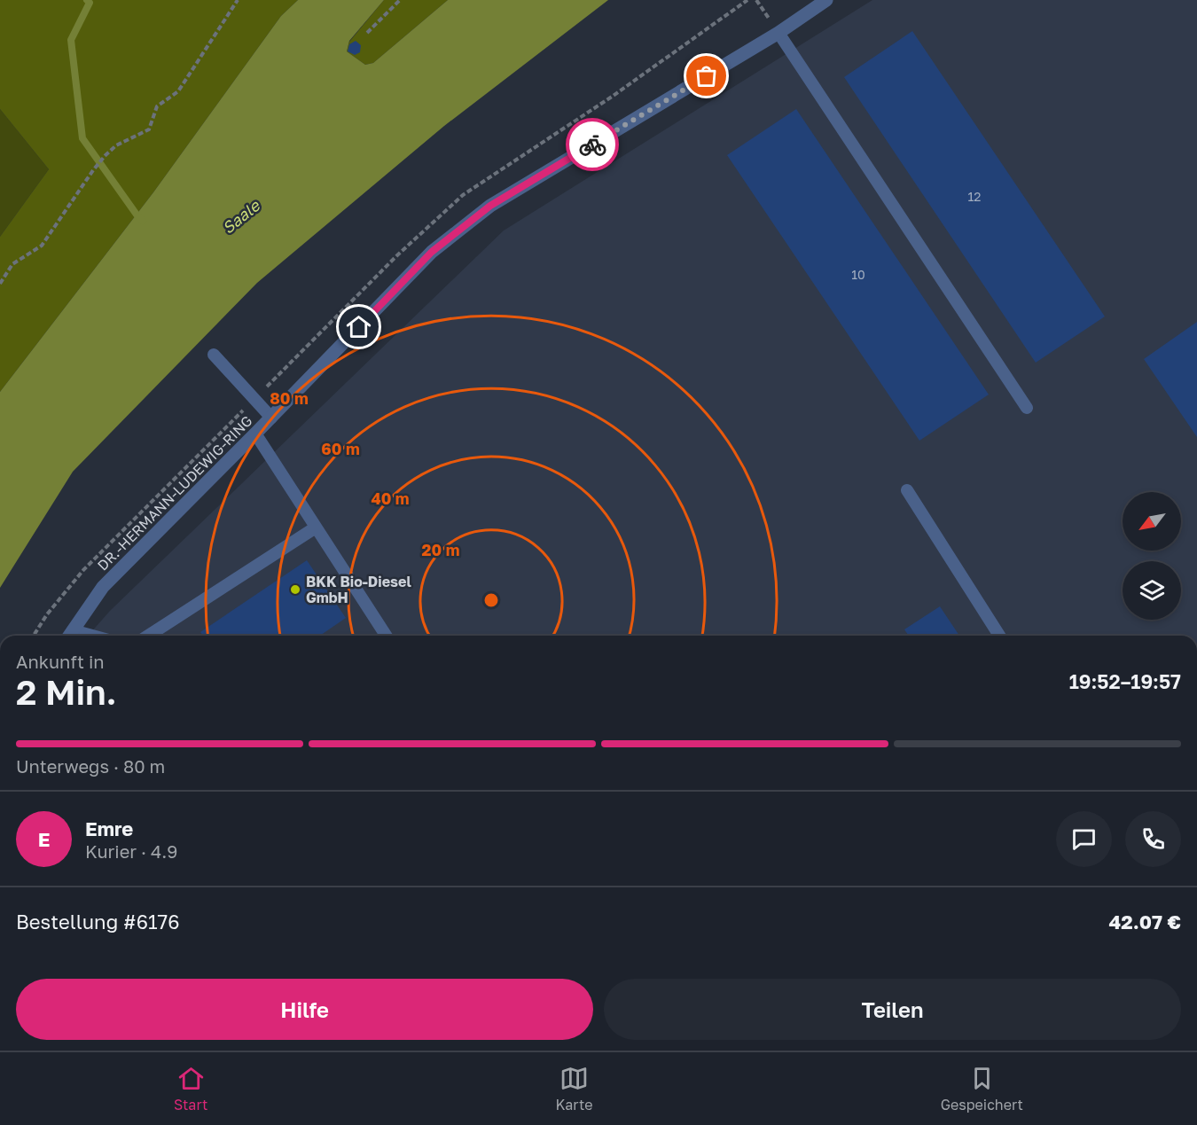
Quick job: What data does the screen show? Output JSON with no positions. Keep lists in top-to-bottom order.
{
  "streets": {
    "street": ["DR.-HERMANN-LUDEWIG-RING"]
  },
  "water": ["Saale"],
  "places": ["BKK Bio-Diesel GmbH"],
  "house_numbers": ["12", "10"],
  "north": "bottom left",
  "page": {
    "heading": ["2 Min.", "Ankunft in", "19:52–19:57"],
    "panel": [
      "Emre",
      "Kurier · 4.9",
      "Bestellung #6176",
      "42.07 €"
    ],
    "bar": "Unterwegs · 80 m",
    "round": "E",
    "buttons": ["Hilfe", "Teilen"],
    "tabs": ["Start", "Karte", "Gespeichert"]
  },
  "rings": [
    "80 m",
    "60 m",
    "40 m",
    "20 m"
  ]
}
